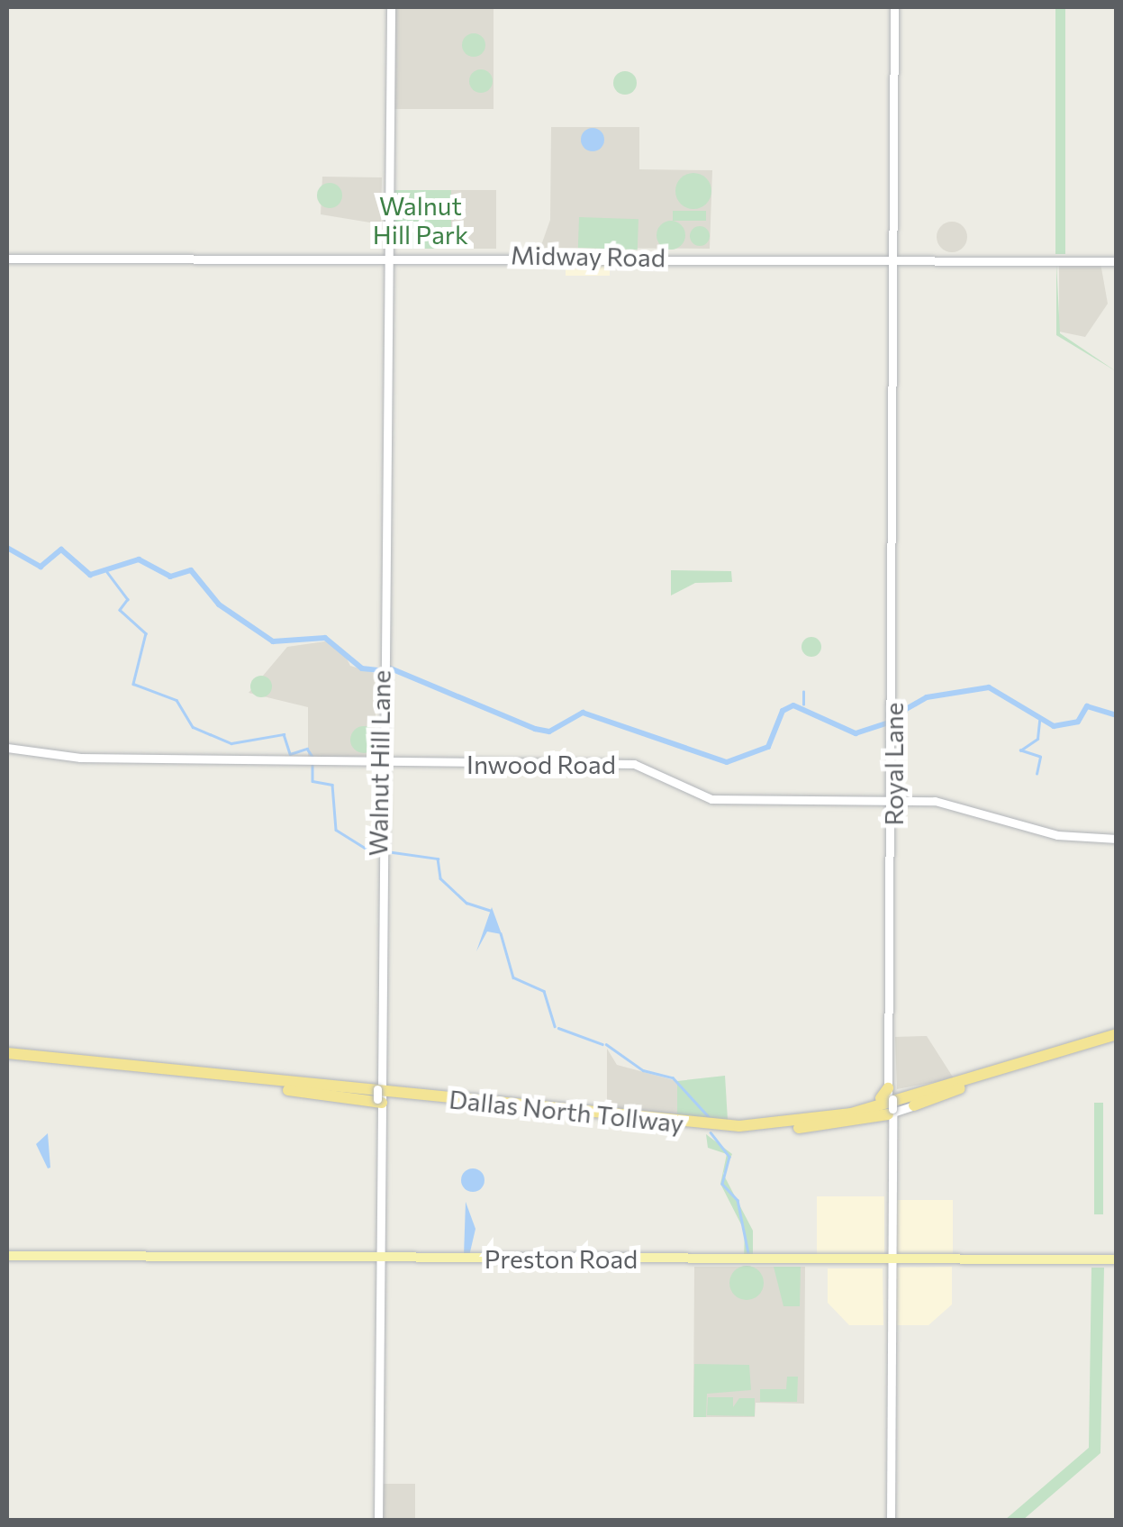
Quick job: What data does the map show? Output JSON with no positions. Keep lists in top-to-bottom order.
{
  "streets": {
    "highway": ["Dallas North Tollway"],
    "main road": [
      "Midway Road",
      "Walnut Hill Lane",
      "Inwood Road",
      "Royal Lane",
      "Preston Road"
    ]
  },
  "crossings": [
    ["Midway Road", "Walnut Hill Lane"],
    ["Midway Road", "Royal Lane"],
    ["Walnut Hill Lane", "Inwood Road"],
    ["Walnut Hill Lane", "Preston Road"],
    ["Inwood Road", "Royal Lane"],
    ["Royal Lane", "Preston Road"]
  ],
  "parks": ["Walnut Hill Park"]
}
